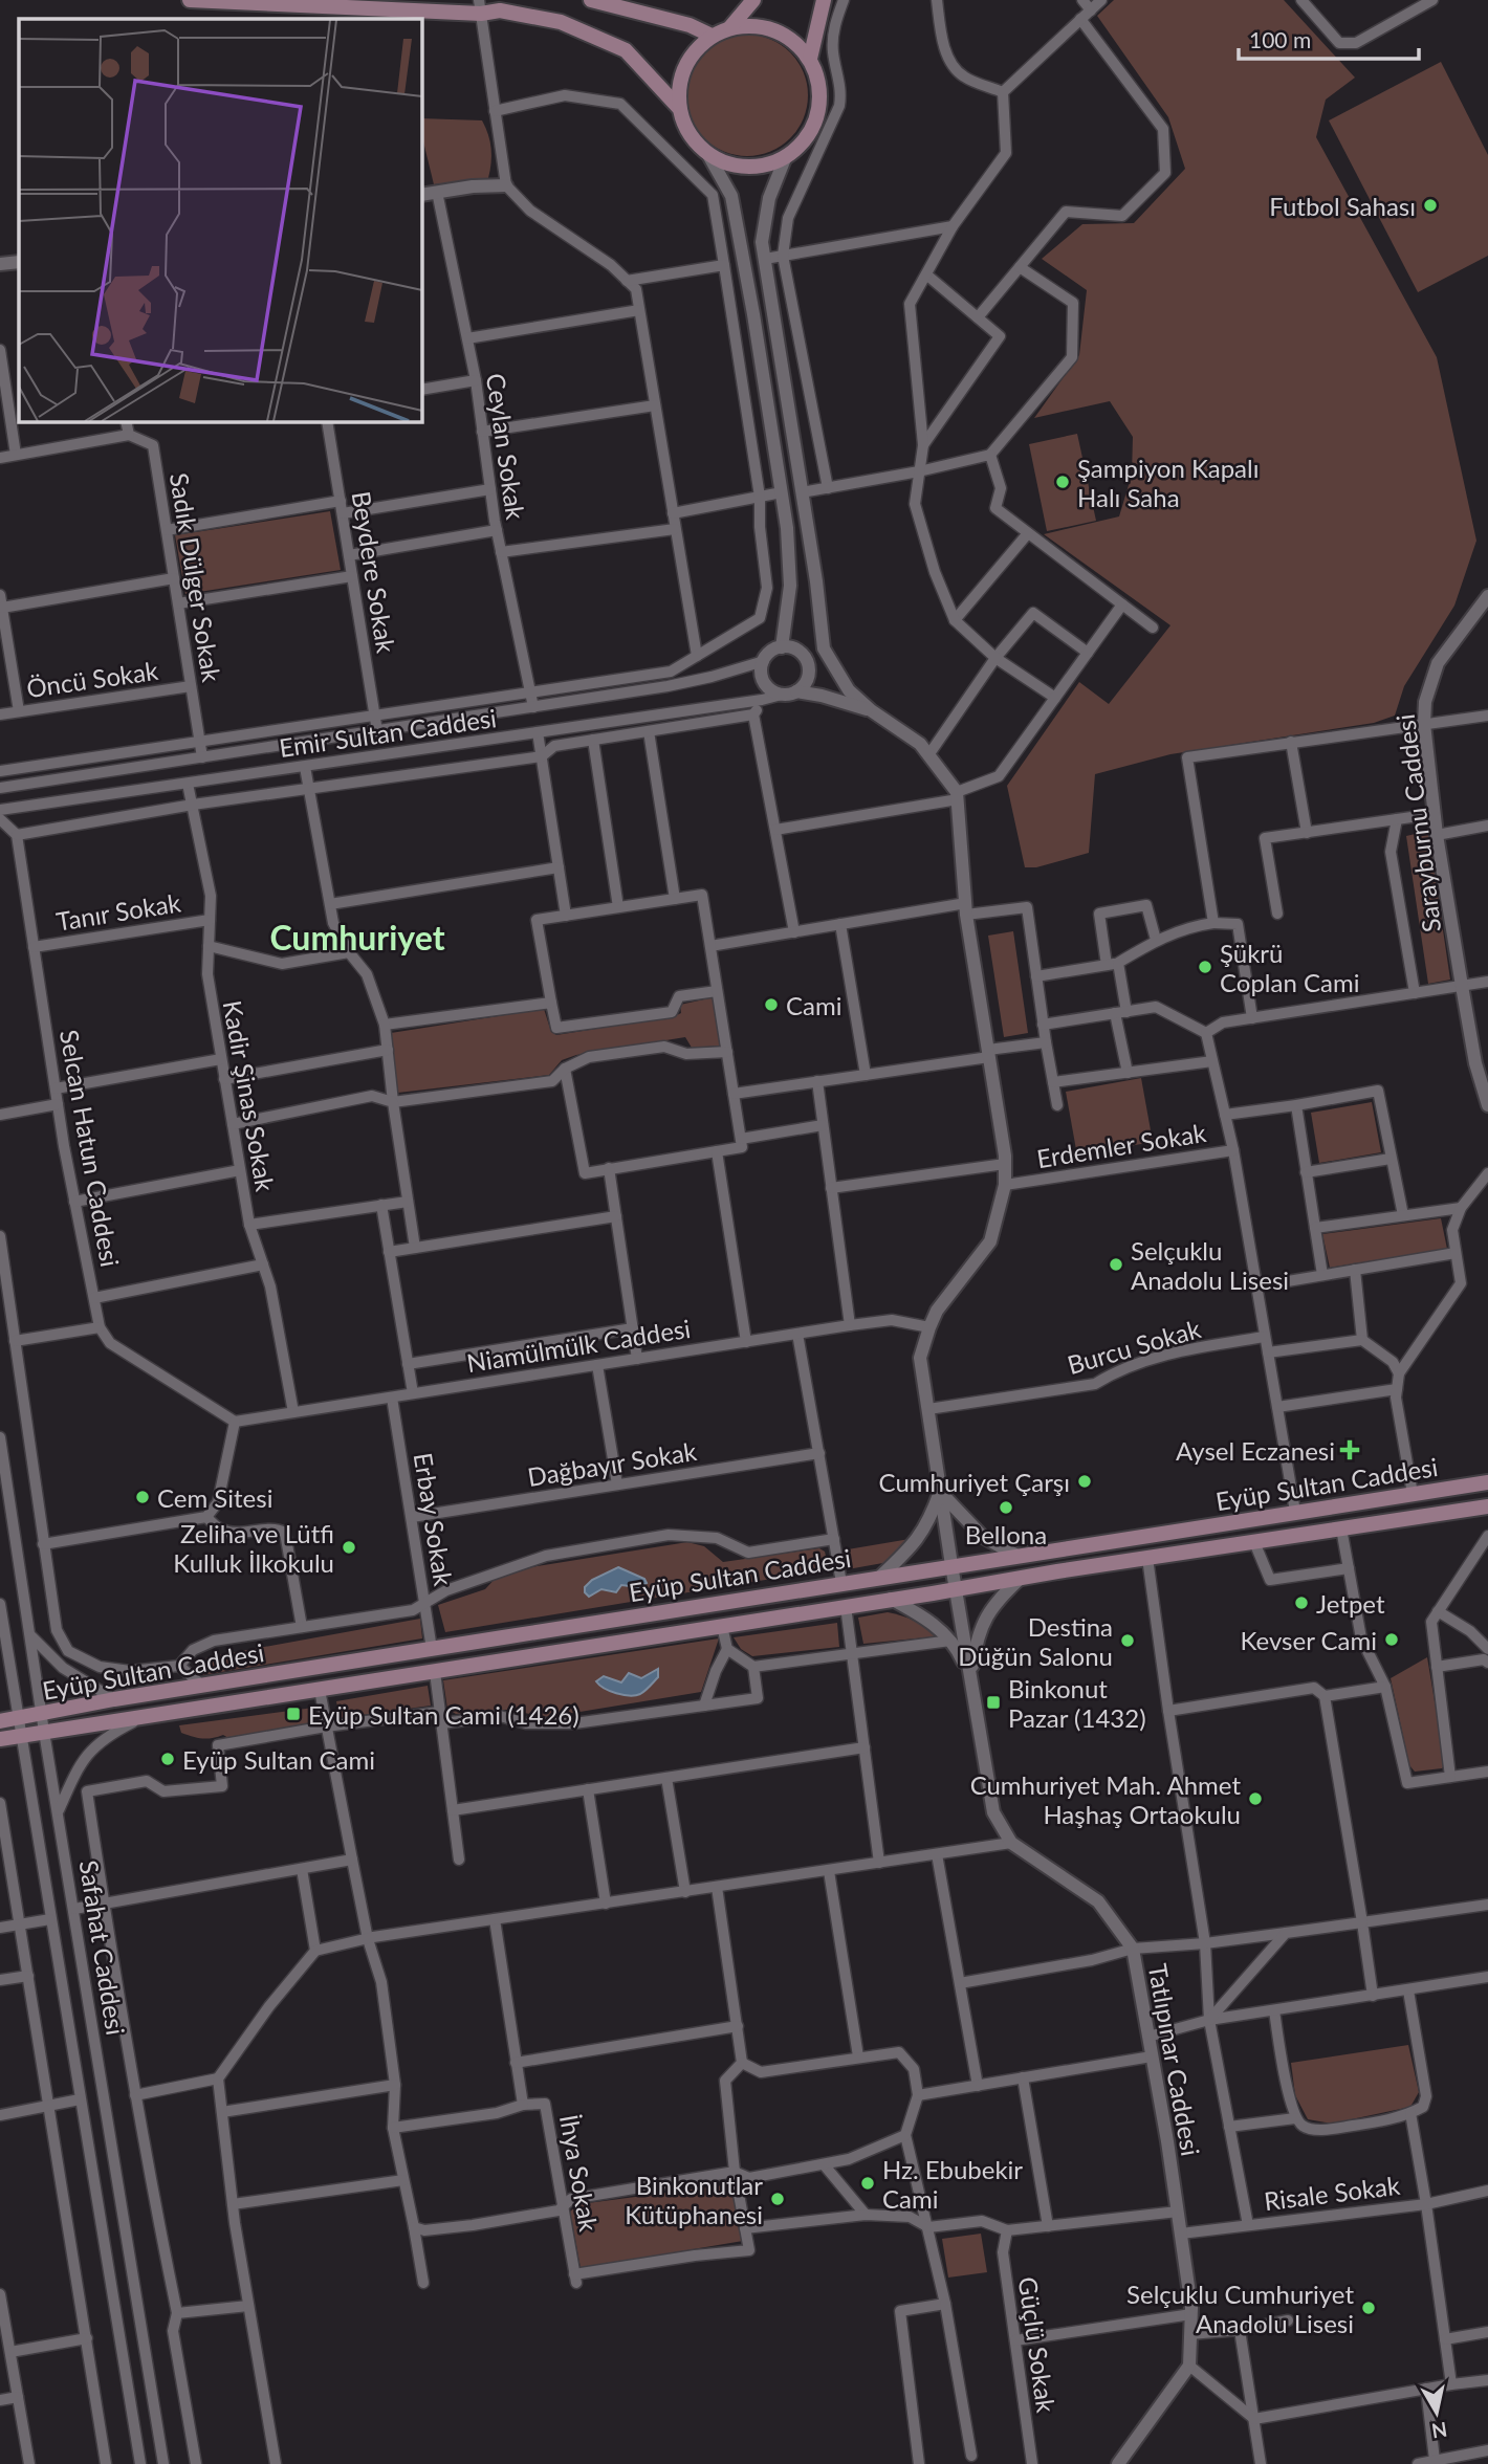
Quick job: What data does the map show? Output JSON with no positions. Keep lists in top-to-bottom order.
{
  "streets": {
    "main road": ["Eyüp Sultan Caddesi"],
    "street": [
      "Ceylan Sokak",
      "Beydere Sokak",
      "Sadık Dülger Sokak",
      "Öncü Sokak",
      "Emir Sultan Caddesi",
      "Sarayburnu Caddesi",
      "Tanır Sokak",
      "Kadir Şinas Sokak",
      "Erdemler Sokak",
      "Selcan Hatun Caddesi",
      "Niamülmülk Caddesi",
      "Burcu Sokak",
      "Dağbayır Sokak",
      "Erbay Sokak",
      "Safahat Caddesi",
      "Tatlıpınar Caddesi",
      "İhya Sokak",
      "Risale Sokak",
      "Güçlü Sokak"
    ]
  },
  "crossings": [
    ["Ceylan Sokak", "Emir Sultan Caddesi"],
    ["Beydere Sokak", "Emir Sultan Caddesi"],
    ["Sadık Dülger Sokak", "Öncü Sokak"],
    ["Sadık Dülger Sokak", "Emir Sultan Caddesi"],
    ["Emir Sultan Caddesi", "Kadir Şinas Sokak"],
    ["Tanır Sokak", "Kadir Şinas Sokak"],
    ["Tanır Sokak", "Selcan Hatun Caddesi"],
    ["Kadir Şinas Sokak", "Niamülmülk Caddesi"],
    ["Erdemler Sokak", "Tatlıpınar Caddesi"],
    ["Niamülmülk Caddesi", "Erbay Sokak"],
    ["Niamülmülk Caddesi", "Tatlıpınar Caddesi"],
    ["Burcu Sokak", "Tatlıpınar Caddesi"],
    ["Dağbayır Sokak", "Erbay Sokak"],
    ["Eyüp Sultan Caddesi", "Erbay Sokak"],
    ["Eyüp Sultan Caddesi", "Safahat Caddesi"],
    ["Eyüp Sultan Caddesi", "Tatlıpınar Caddesi"],
    ["Tatlıpınar Caddesi", "Risale Sokak"]
  ],
  "districts": ["Cumhuriyet"],
  "places": {
    "other": [
      "Futbol Sahası",
      "Şampiyon Kapalı Halı Saha",
      "Şükrü Coplan Cami",
      "Cami",
      "Selçuklu Anadolu Lisesi",
      "Cumhuriyet Çarşı",
      "Cem Sitesi",
      "Bellona",
      "Zeliha ve Lütfi Kulluk İlkokulu",
      "Jetpet",
      "Kevser Cami",
      "Destina Düğün Salonu",
      "Eyüp Sultan Cami",
      "Cumhuriyet Mah. Ahmet Haşhaş Ortaokulu",
      "Hz. Ebubekir Cami",
      "Binkonutlar Kütüphanesi",
      "Selçuklu Cumhuriyet Anadolu Lisesi"
    ],
    "health": ["Aysel Eczanesi"],
    "transit": ["Binkonut Pazar (1432)", "Eyüp Sultan Cami (1426)"]
  },
  "scale_bar": "100 m",
  "north": "bottom"
}
